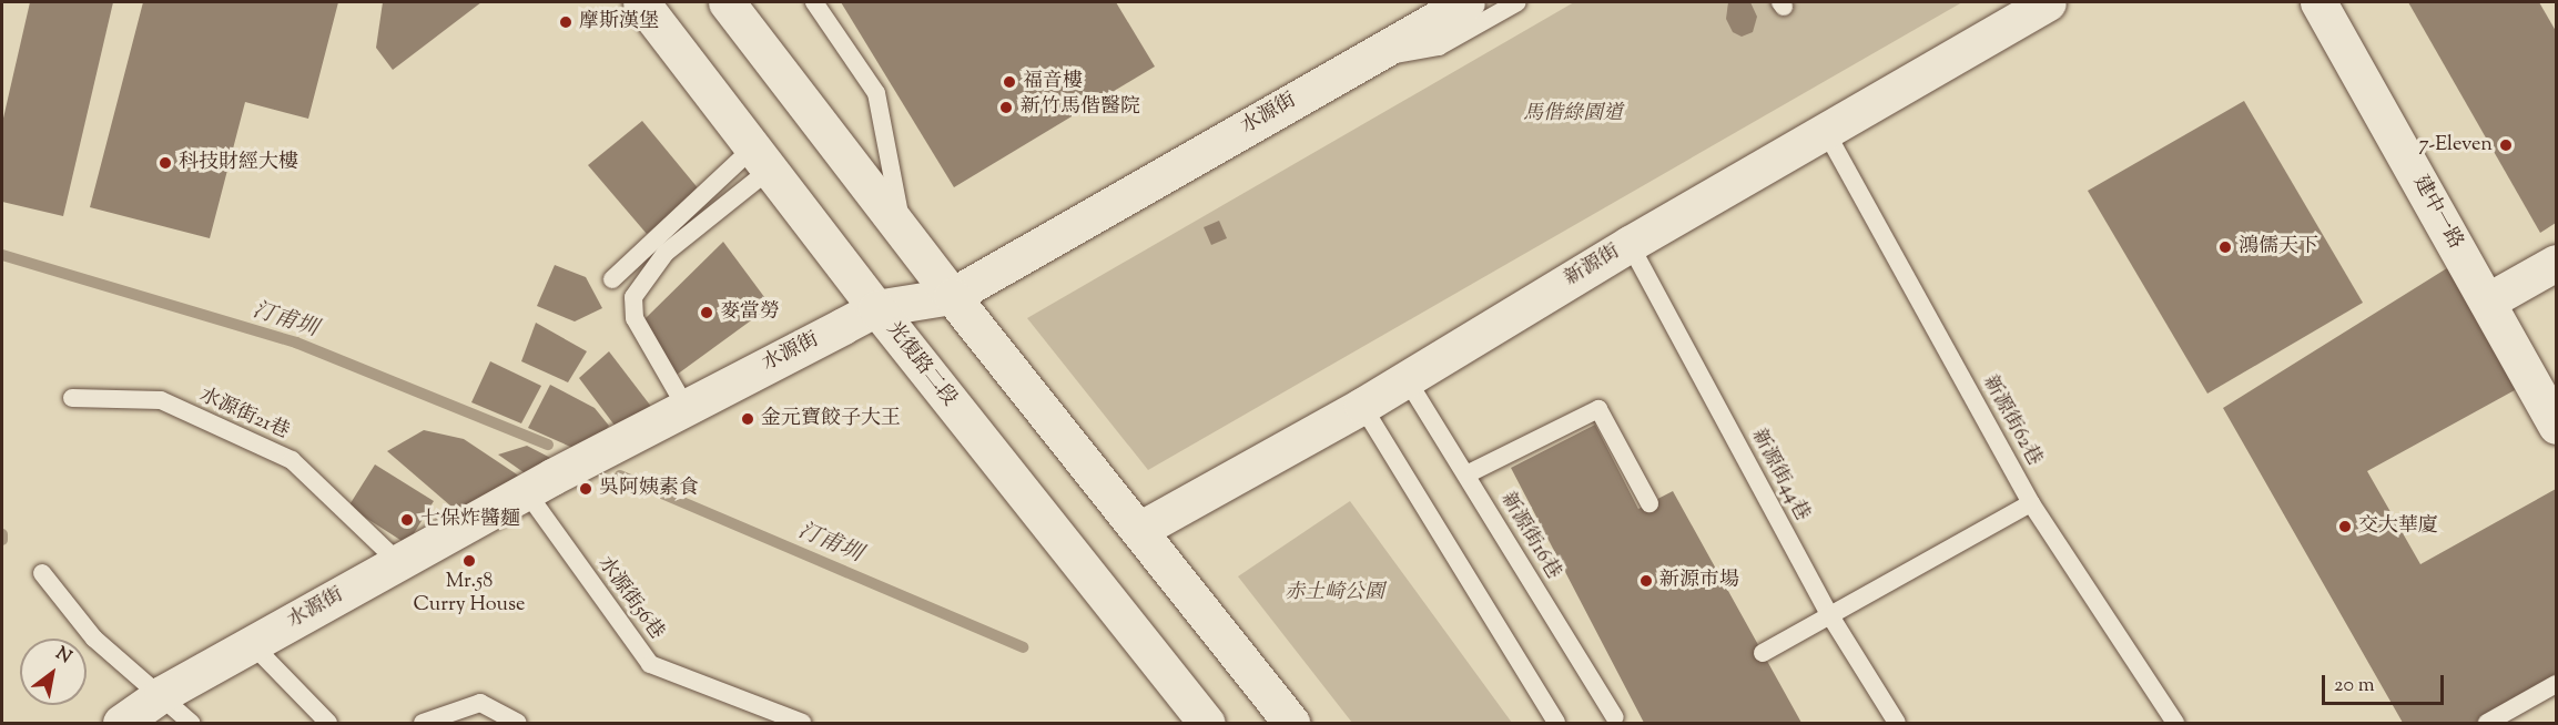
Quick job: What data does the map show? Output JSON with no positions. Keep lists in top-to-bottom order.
{
  "streets": {
    "street": [
      "水源街",
      "建中一路",
      "新源街",
      "光復路二段"
    ],
    "lane": [
      "水源街21巷",
      "新源街62巷",
      "新源街44巷",
      "新源街16巷",
      "水源街56巷"
    ]
  },
  "crossings": [
    ["水源街", "光復路二段"],
    ["水源街", "水源街21巷"],
    ["水源街", "水源街56巷"],
    ["新源街", "新源街62巷"],
    ["新源街", "新源街44巷"],
    ["新源街", "新源街16巷"]
  ],
  "water": ["汀甫圳"],
  "parks": ["馬偕綠園道", "赤土崎公園"],
  "places": [
    "摩斯漢堡",
    "福音樓",
    "新竹馬偕醫院",
    "7-Eleven",
    "科技財經大樓",
    "鴻儒天下",
    "麥當勞",
    "金元寶餃子大王",
    "吳阿姨素食",
    "七保炸醬麵",
    "交大華廈",
    "Mr.58 Curry House",
    "新源市場"
  ],
  "scale_bar": "20 m",
  "north": "top right"
}
